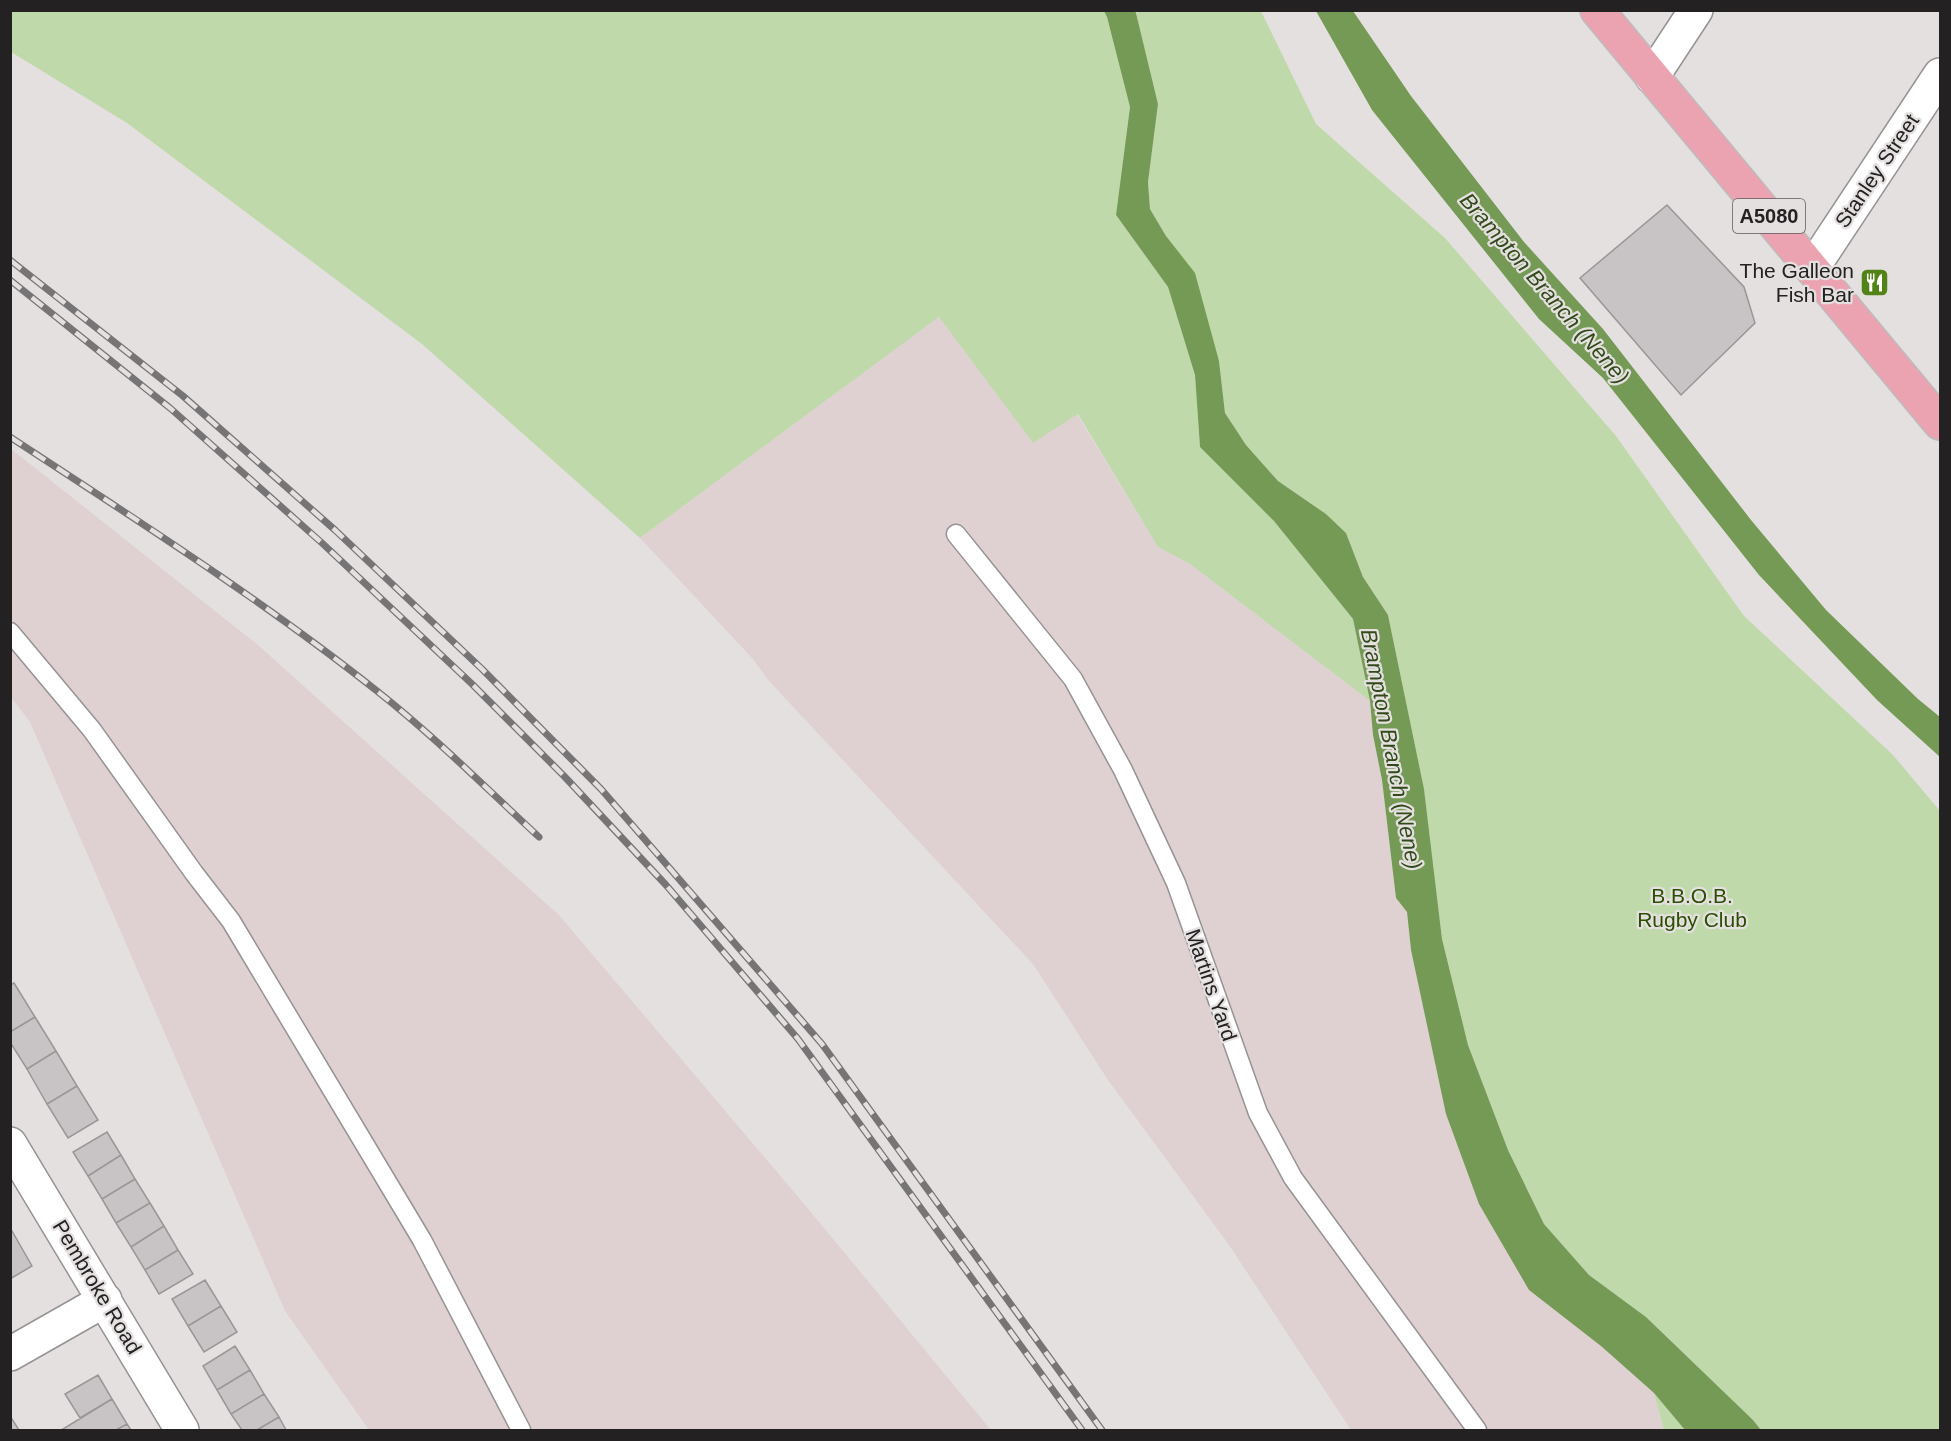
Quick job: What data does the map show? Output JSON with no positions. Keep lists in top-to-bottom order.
{
  "streets": {
    "main road": ["A5080"],
    "street": ["Stanley Street", "Pembroke Road"],
    "lane": ["Martins Yard"]
  },
  "crossings": [
    ["Stanley Street", "A5080"]
  ],
  "water": ["Brampton Branch (Nene)"],
  "parks": ["B.B.O.B. Rugby Club"],
  "places": {
    "restaurant": ["The Galleon Fish Bar"]
  }
}
